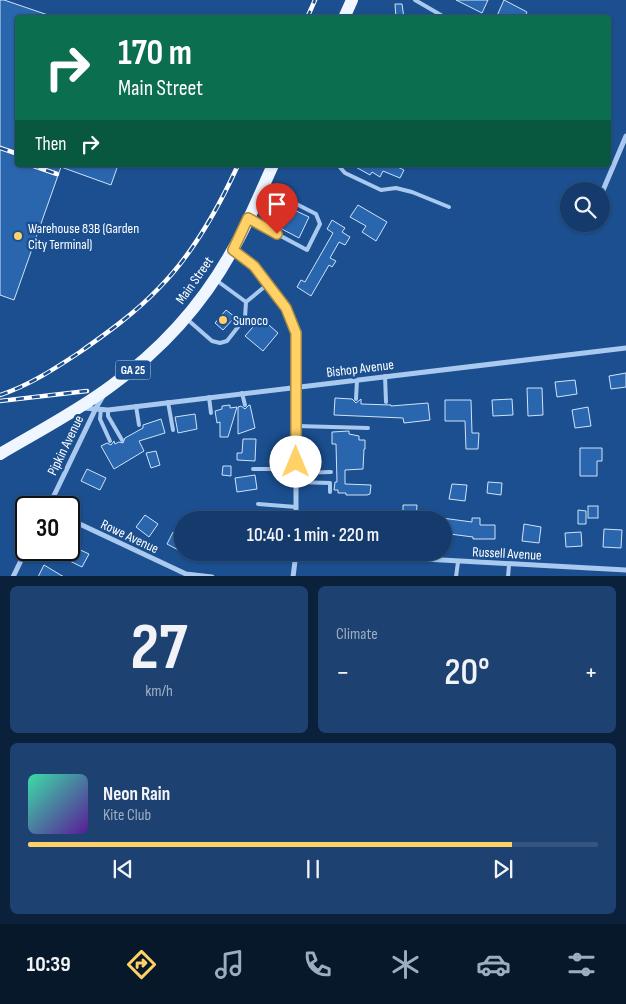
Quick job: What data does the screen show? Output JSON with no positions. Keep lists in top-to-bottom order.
{
  "streets": {
    "main road": ["Main Street", "GA 25"],
    "street": [
      "Bishop Avenue",
      "Pipkin Avenue",
      "Rowe Avenue",
      "Russell Avenue"
    ]
  },
  "crossings": [
    ["Main Street", "Bishop Avenue"],
    ["Main Street", "Pipkin Avenue"],
    ["Bishop Avenue", "Pipkin Avenue"]
  ],
  "places": ["Warehouse 83B (Garden City Terminal)", "Sunoco"],
  "page": {
    "turn": ["170 m", "Main Street"],
    "then": "Then",
    "limit": "30",
    "trip": "10:40 · 1 min · 220 m",
    "tile": [
      ["27", "km/h"],
      "Climate"
    ],
    "heat": ["−", "20°", "+"],
    "song": ["Neon Rain", "Kite Club"],
    "tabs": "10:39"
  }
}
